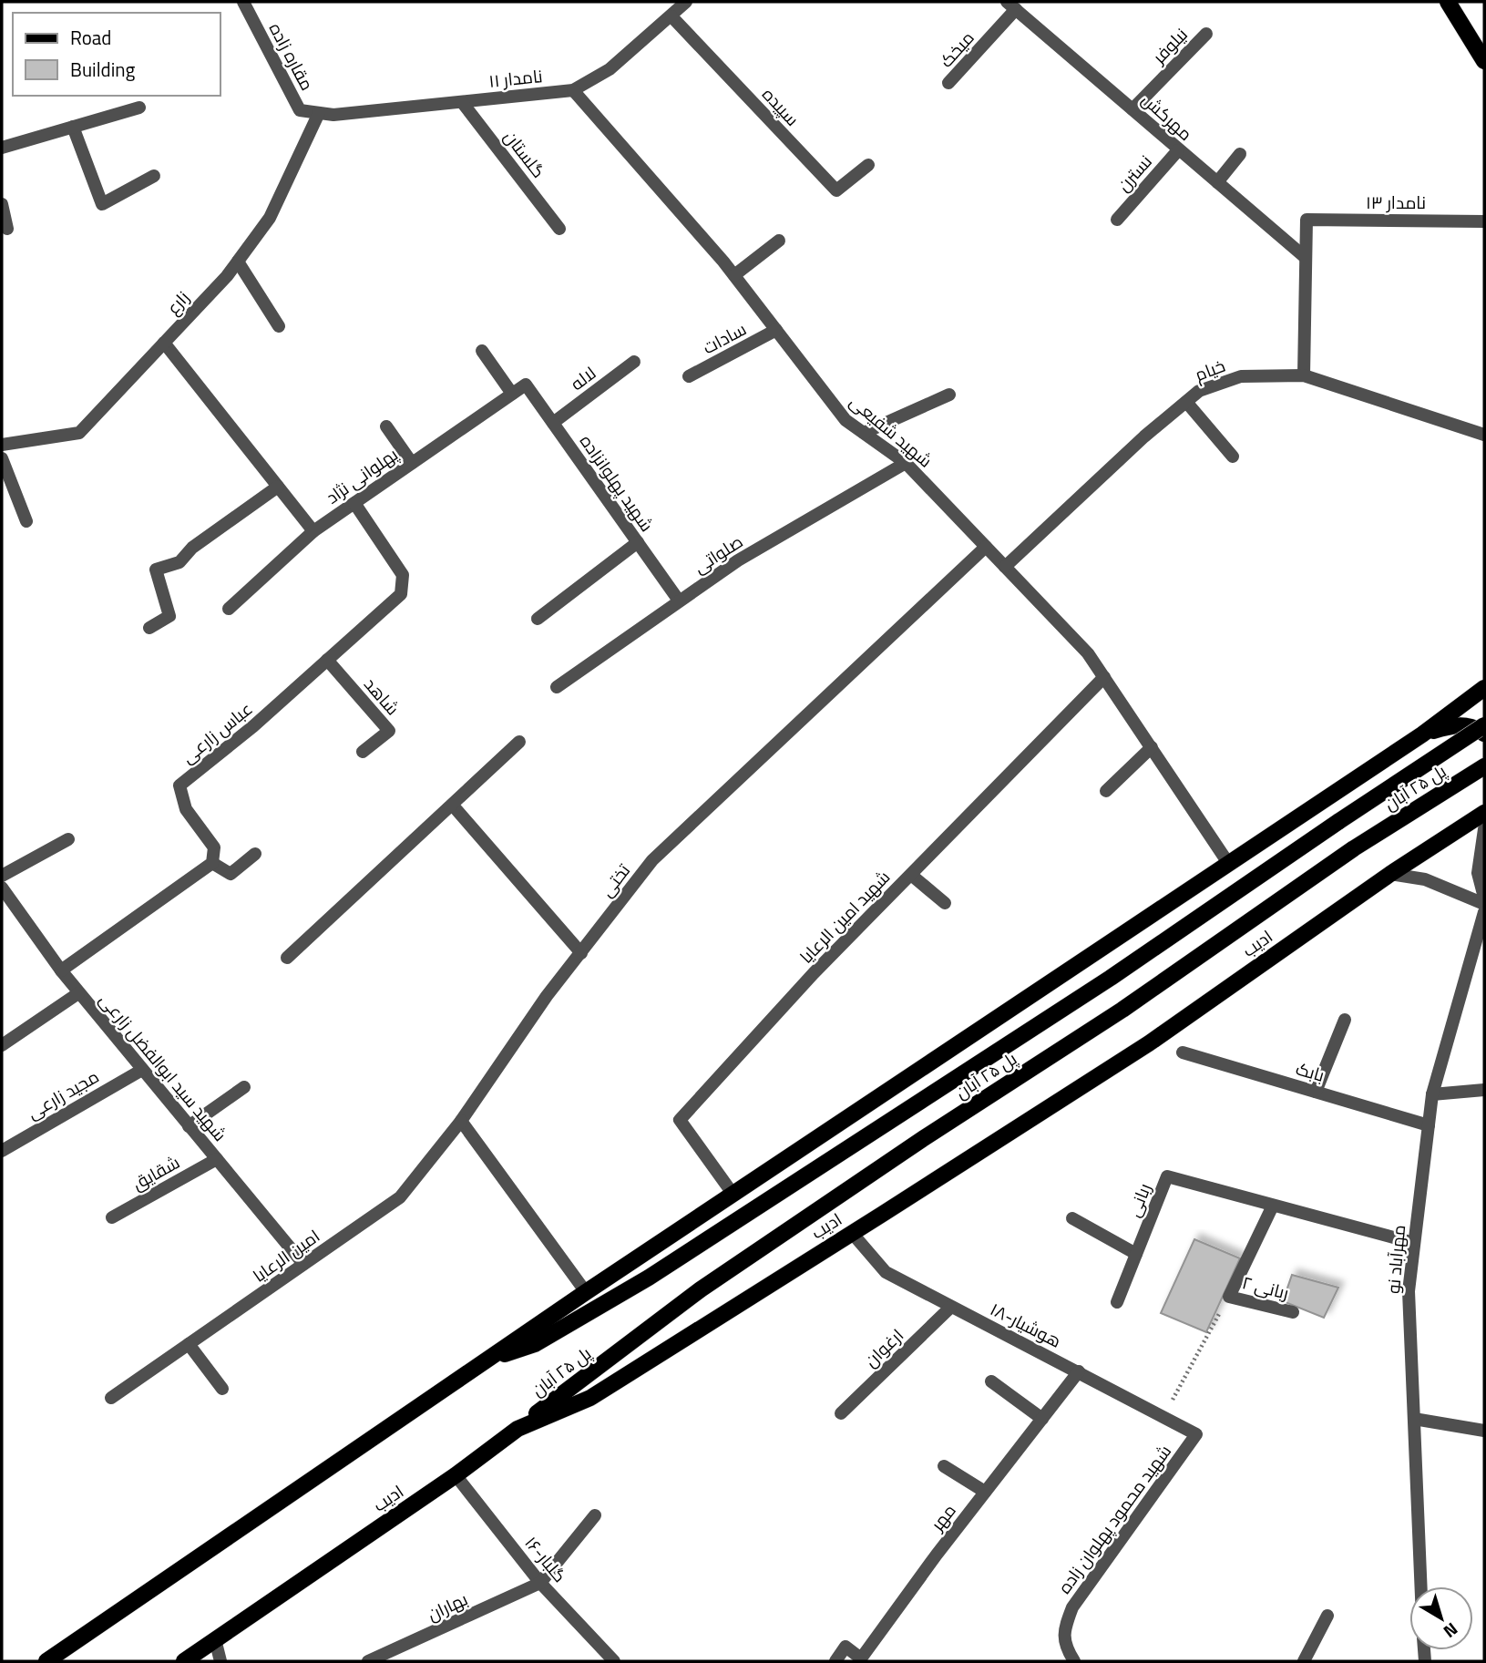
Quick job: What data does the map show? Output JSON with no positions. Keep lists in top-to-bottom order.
{
  "streets": {
    "main road": ["پل ۲۵ آبان", "ادیب"],
    "street": [
      "نیلوفر",
      "میخک",
      "مقاره زاده",
      "۱۱ نامدار",
      "سپیده",
      "مهرکش",
      "گلستان",
      "نسترن",
      "۱۳ نامدار",
      "زارع",
      "سادات",
      "خیام",
      "لاله",
      "شهید شفیعی",
      "پهلوانی نژاد",
      "شهید پهلوانزاده",
      "صلواتی",
      "شاهد",
      "عباس زارعی",
      "تختی",
      "شهید امین الرعایا",
      "شهید سید ابوالفضل زارعی",
      "بابک",
      "مجید زارعی",
      "شقایق",
      "ربانی",
      "امین الرعایا",
      "مهرآباد نو",
      "ربانی ۲",
      "۱۸-هوشیار",
      "ارغوان",
      "مهر",
      "شهید محمود پهلوان زاده",
      "۱۶-گلبار",
      "بهاران"
    ]
  },
  "crossings": [
    ["نیلوفر", "مهرکش"],
    ["میخک", "مهرکش"],
    ["مقاره زاده", "۱۱ نامدار"],
    ["مقاره زاده", "زارع"],
    ["۱۱ نامدار", "سپیده"],
    ["۱۱ نامدار", "گلستان"],
    ["۱۱ نامدار", "زارع"],
    ["۱۱ نامدار", "شهید شفیعی"],
    ["مهرکش", "نسترن"],
    ["مهرکش", "۱۳ نامدار"],
    ["سادات", "شهید شفیعی"],
    ["خیام", "شهید شفیعی"],
    ["لاله", "شهید پهلوانزاده"],
    ["شهید شفیعی", "صلواتی"],
    ["شهید شفیعی", "تختی"],
    ["شهید شفیعی", "شهید امین الرعایا"],
    ["پهلوانی نژاد", "شهید پهلوانزاده"],
    ["پهلوانی نژاد", "عباس زارعی"],
    ["شهید پهلوانزاده", "صلواتی"],
    ["شاهد", "عباس زارعی"],
    ["پل ۲۵ آبان", "ادیب"],
    ["تختی", "امین الرعایا"],
    ["ادیب", "۱۸-هوشیار"],
    ["ادیب", "۱۶-گلبار"],
    ["شهید سید ابوالفضل زارعی", "مجید زارعی"],
    ["شهید سید ابوالفضل زارعی", "شقایق"],
    ["شهید سید ابوالفضل زارعی", "امین الرعایا"],
    ["بابک", "مهرآباد نو"],
    ["ربانی", "مهرآباد نو"],
    ["۱۸-هوشیار", "ارغوان"],
    ["۱۸-هوشیار", "مهر"],
    ["۱۸-هوشیار", "شهید محمود پهلوان زاده"],
    ["۱۶-گلبار", "بهاران"]
  ],
  "legend": ["Road", "Building"],
  "north": "bottom right"
}
